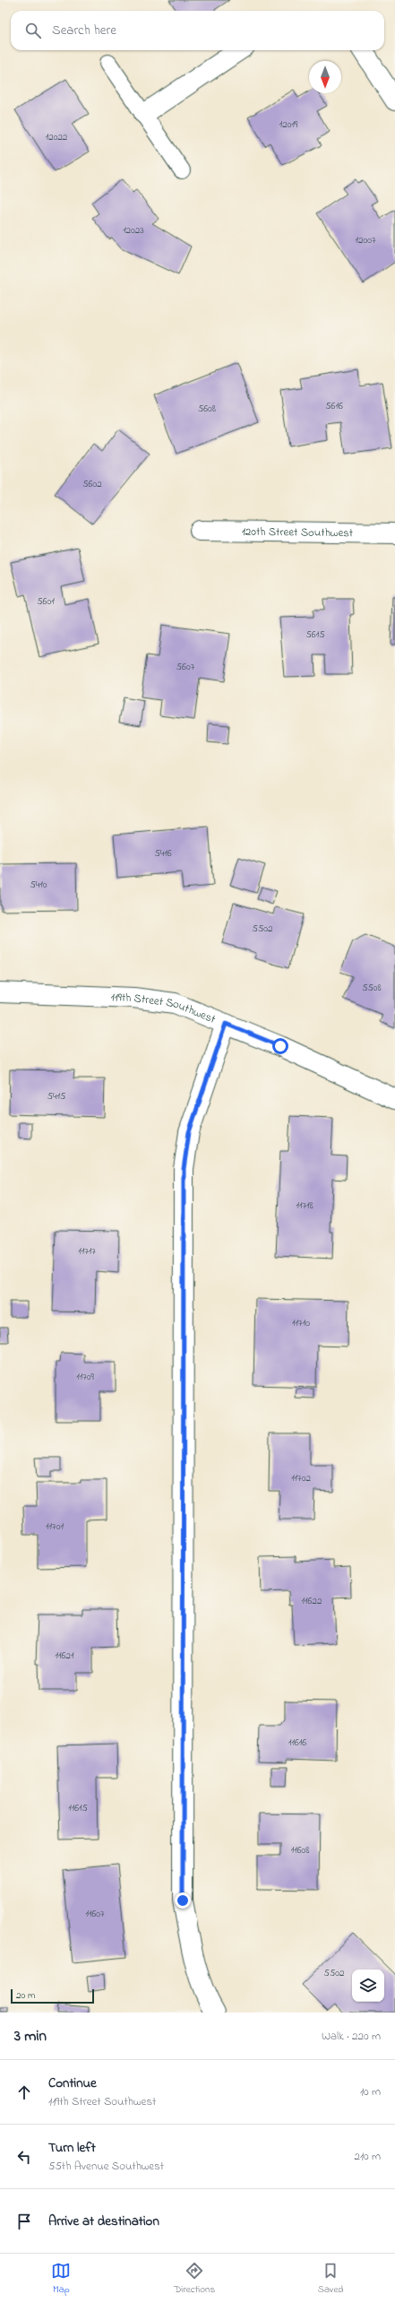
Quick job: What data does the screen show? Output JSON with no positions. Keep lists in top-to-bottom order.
{
  "streets": {
    "street": ["120th Street Southwest", "119th Street Southwest"]
  },
  "house_numbers": [
    "12019",
    "12022",
    "12023",
    "12007",
    "5616",
    "5608",
    "5602",
    "5601",
    "5615",
    "5607",
    "5416",
    "5410",
    "5502",
    "5508",
    "5415",
    "11718",
    "11717",
    "11710",
    "11709",
    "11702",
    "11701",
    "11622",
    "11621",
    "11616",
    "11615",
    "11608",
    "11607",
    "5502"
  ],
  "scale_bar": "20 m",
  "north": "bottom",
  "page": {
    "search": "Search here",
    "scale": "20 m",
    "heading": ["3 min", "Walk · 220 m"],
    "list": [
      ["Continue", "119th Street Southwest", "10 m"],
      ["Turn left", "55th Avenue Southwest", "210 m"],
      "Arrive at destination"
    ],
    "nav": ["Map", "Directions", "Saved"]
  }
}
